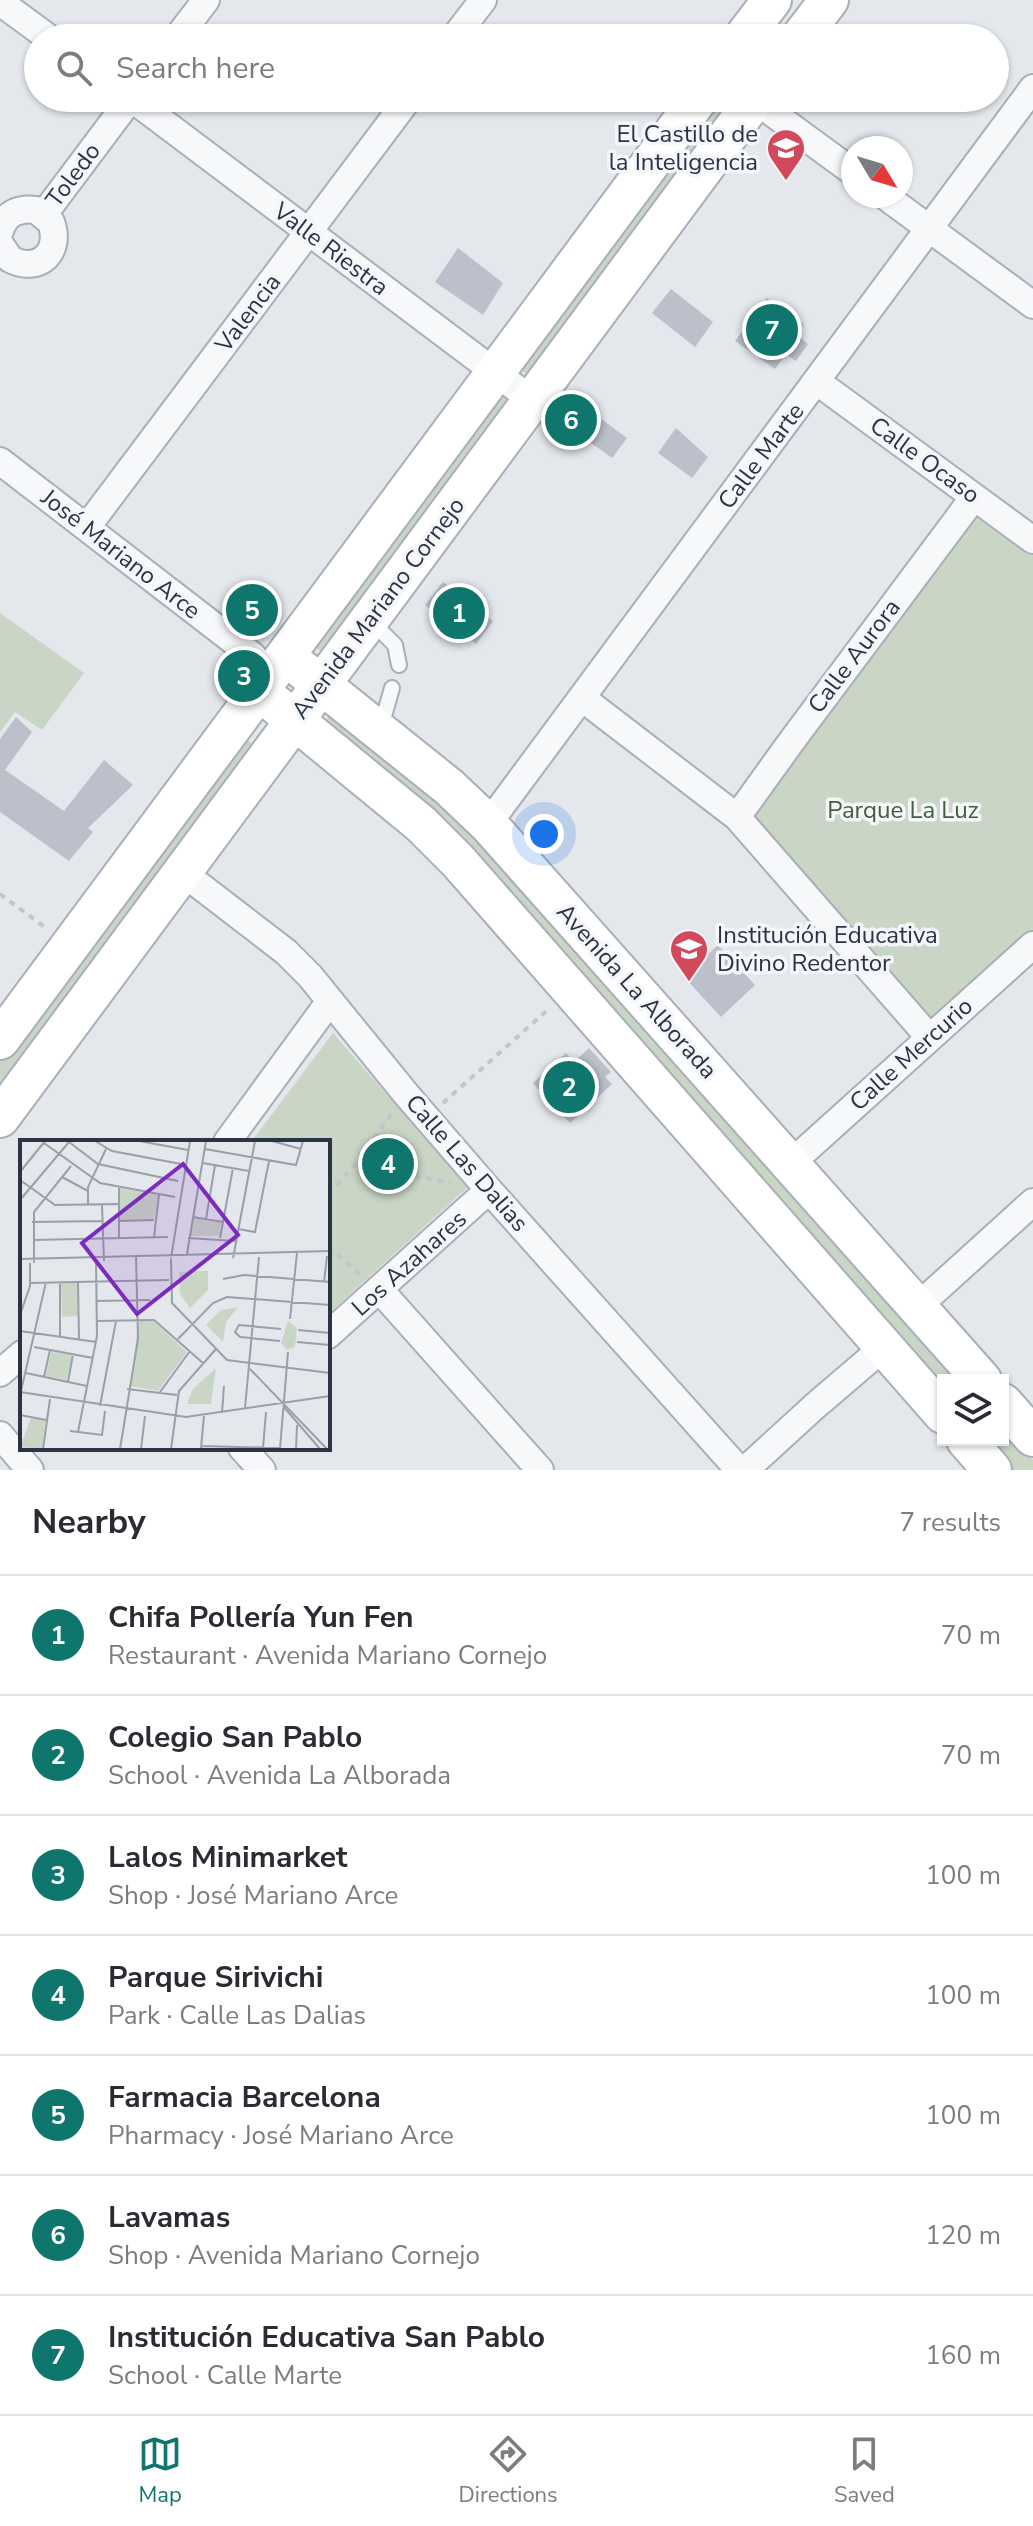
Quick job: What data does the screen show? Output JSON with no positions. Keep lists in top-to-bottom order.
{
  "streets": {
    "main road": ["Avenida Mariano Cornejo", "Avenida La Alborada"],
    "street": [
      "Toledo",
      "Valle Riestra",
      "Valencia",
      "Calle Marte",
      "Calle Ocaso",
      "José Mariano Arce",
      "Calle Aurora",
      "Calle Mercurio",
      "Calle Las Dalias",
      "Los Azahares"
    ]
  },
  "crossings": [
    ["Valle Riestra", "Valencia"],
    ["Valle Riestra", "Avenida Mariano Cornejo"],
    ["Valencia", "José Mariano Arce"],
    ["Calle Marte", "Calle Ocaso"],
    ["Calle Marte", "Avenida La Alborada"],
    ["Calle Ocaso", "Calle Aurora"],
    ["José Mariano Arce", "Avenida Mariano Cornejo"],
    ["José Mariano Arce", "Avenida La Alborada"],
    ["Avenida Mariano Cornejo", "Avenida La Alborada"],
    ["Avenida Mariano Cornejo", "Calle Las Dalias"],
    ["Avenida La Alborada", "Calle Mercurio"],
    ["Calle Las Dalias", "Los Azahares"]
  ],
  "parks": ["Parque La Luz"],
  "places": {
    "school or university": ["El Castillo de la Inteligencia", "Institución Educativa Divino Redentor"]
  },
  "north": "bottom right",
  "page": {
    "search": "Search here",
    "pins": [
      "7",
      "6",
      "5",
      "1",
      "3",
      "2",
      "4"
    ],
    "heading": ["Nearby", "7 results"],
    "list": [
      {
        "mark": "1",
        "name": "Chifa Pollería Yun Fen",
        "note": "Restaurant · Avenida Mariano Cornejo",
        "value": "70 m"
      },
      {
        "mark": "2",
        "name": "Colegio San Pablo",
        "note": "School · Avenida La Alborada",
        "value": "70 m"
      },
      {
        "mark": "3",
        "name": "Lalos Minimarket",
        "note": "Shop · José Mariano Arce",
        "value": "100 m"
      },
      {
        "mark": "4",
        "name": "Parque Sirivichi",
        "note": "Park · Calle Las Dalias",
        "value": "100 m"
      },
      {
        "mark": "5",
        "name": "Farmacia Barcelona",
        "note": "Pharmacy · José Mariano Arce",
        "value": "100 m"
      },
      {
        "mark": "6",
        "name": "Lavamas",
        "note": "Shop · Avenida Mariano Cornejo",
        "value": "120 m"
      },
      {
        "mark": "7",
        "name": "Institución Educativa San Pablo",
        "note": "School · Calle Marte",
        "value": "160 m"
      }
    ],
    "nav": ["Map", "Directions", "Saved"]
  }
}
